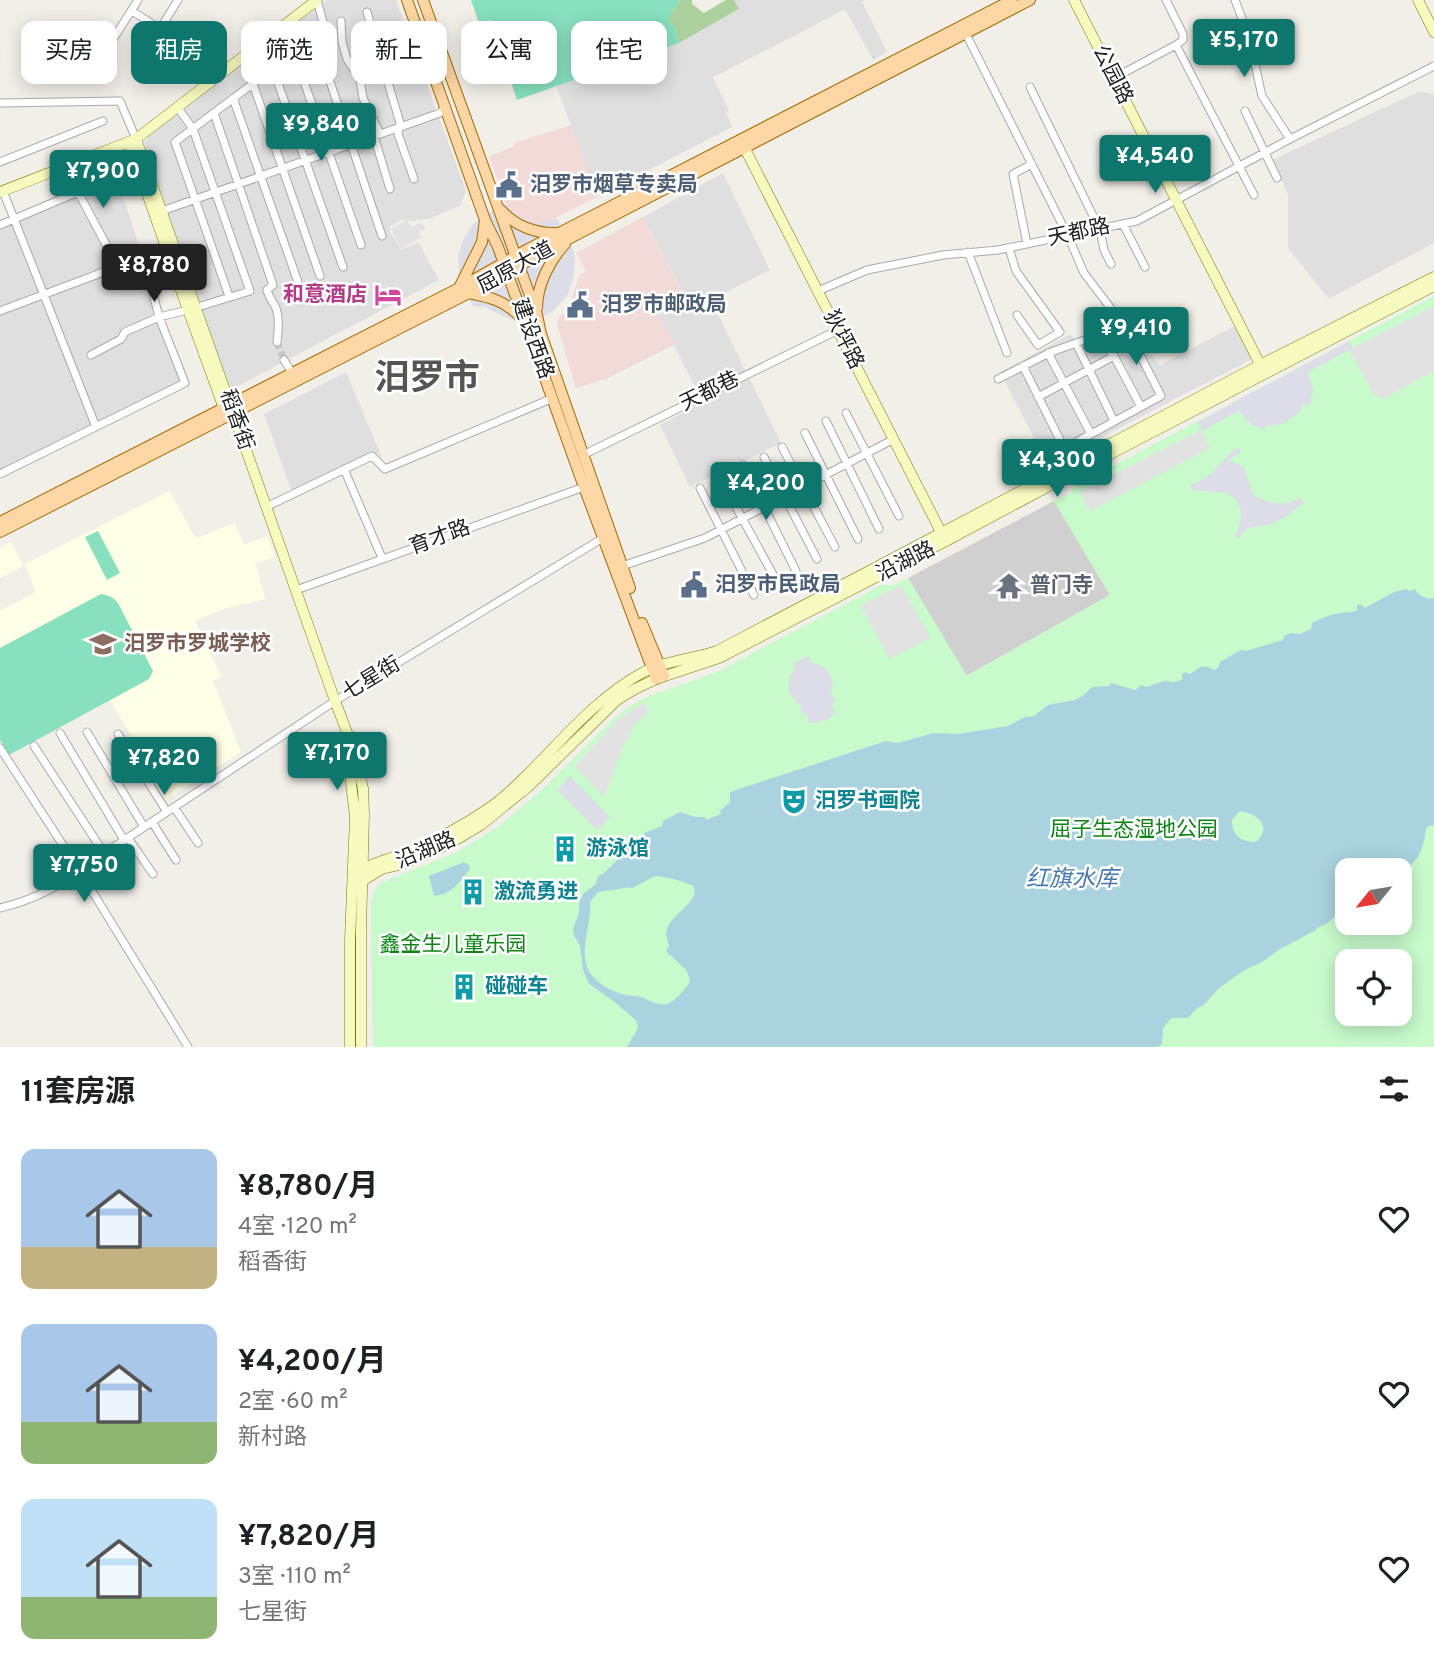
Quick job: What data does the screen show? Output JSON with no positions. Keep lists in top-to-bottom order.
{
  "streets": {
    "main road": [
      "公园路",
      "屈原大道",
      "建设西路",
      "狄坪路",
      "稻香街",
      "沿湖路"
    ],
    "street": [
      "天都路",
      "天都巷",
      "育才路",
      "七星街"
    ]
  },
  "crossings": [
    ["公园路", "天都路"],
    ["公园路", "沿湖路"],
    ["天都路", "狄坪路"],
    ["屈原大道", "建设西路"],
    ["屈原大道", "狄坪路"],
    ["屈原大道", "稻香街"],
    ["建设西路", "天都巷"],
    ["建设西路", "育才路"],
    ["建设西路", "沿湖路"],
    ["建设西路", "七星街"],
    ["狄坪路", "天都巷"],
    ["狄坪路", "沿湖路"],
    ["稻香街", "育才路"],
    ["稻香街", "沿湖路"],
    ["稻香街", "七星街"],
    ["沿湖路", "七星街"]
  ],
  "districts": ["汨罗市"],
  "water": ["红旗水库"],
  "parks": ["屈子生态湿地公园", "鑫金生儿童乐园"],
  "places": {
    "public building": ["汨罗市烟草专卖局", "汨罗市邮政局", "汨罗市民政局"],
    "hotel": ["和意酒店"],
    "temple": ["普门寺"],
    "school or university": ["汨罗市罗城学校"],
    "theatre": ["汨罗书画院"],
    "building": ["游泳馆", "激流勇进", "碰碰车"]
  },
  "north": "bottom left",
  "page": {
    "price": [
      "¥5,170",
      "¥9,840",
      "¥4,540",
      "¥7,900",
      "¥8,780",
      "¥9,410",
      "¥4,300",
      "¥4,200",
      "¥7,170",
      "¥7,820",
      "¥7,750"
    ],
    "chip": [
      "买房",
      "租房",
      "筛选",
      "新上",
      "公寓",
      "住宅"
    ],
    "heading": "11套房源",
    "list": [
      {
        "name": "¥8,780/月",
        "note": "4室 · 120 m² · 稻香街"
      },
      {
        "name": "¥4,200/月",
        "note": "2室 · 60 m² · 新村路"
      },
      {
        "name": "¥7,820/月",
        "note": "3室 · 110 m² · 七星街"
      }
    ]
  }
}
